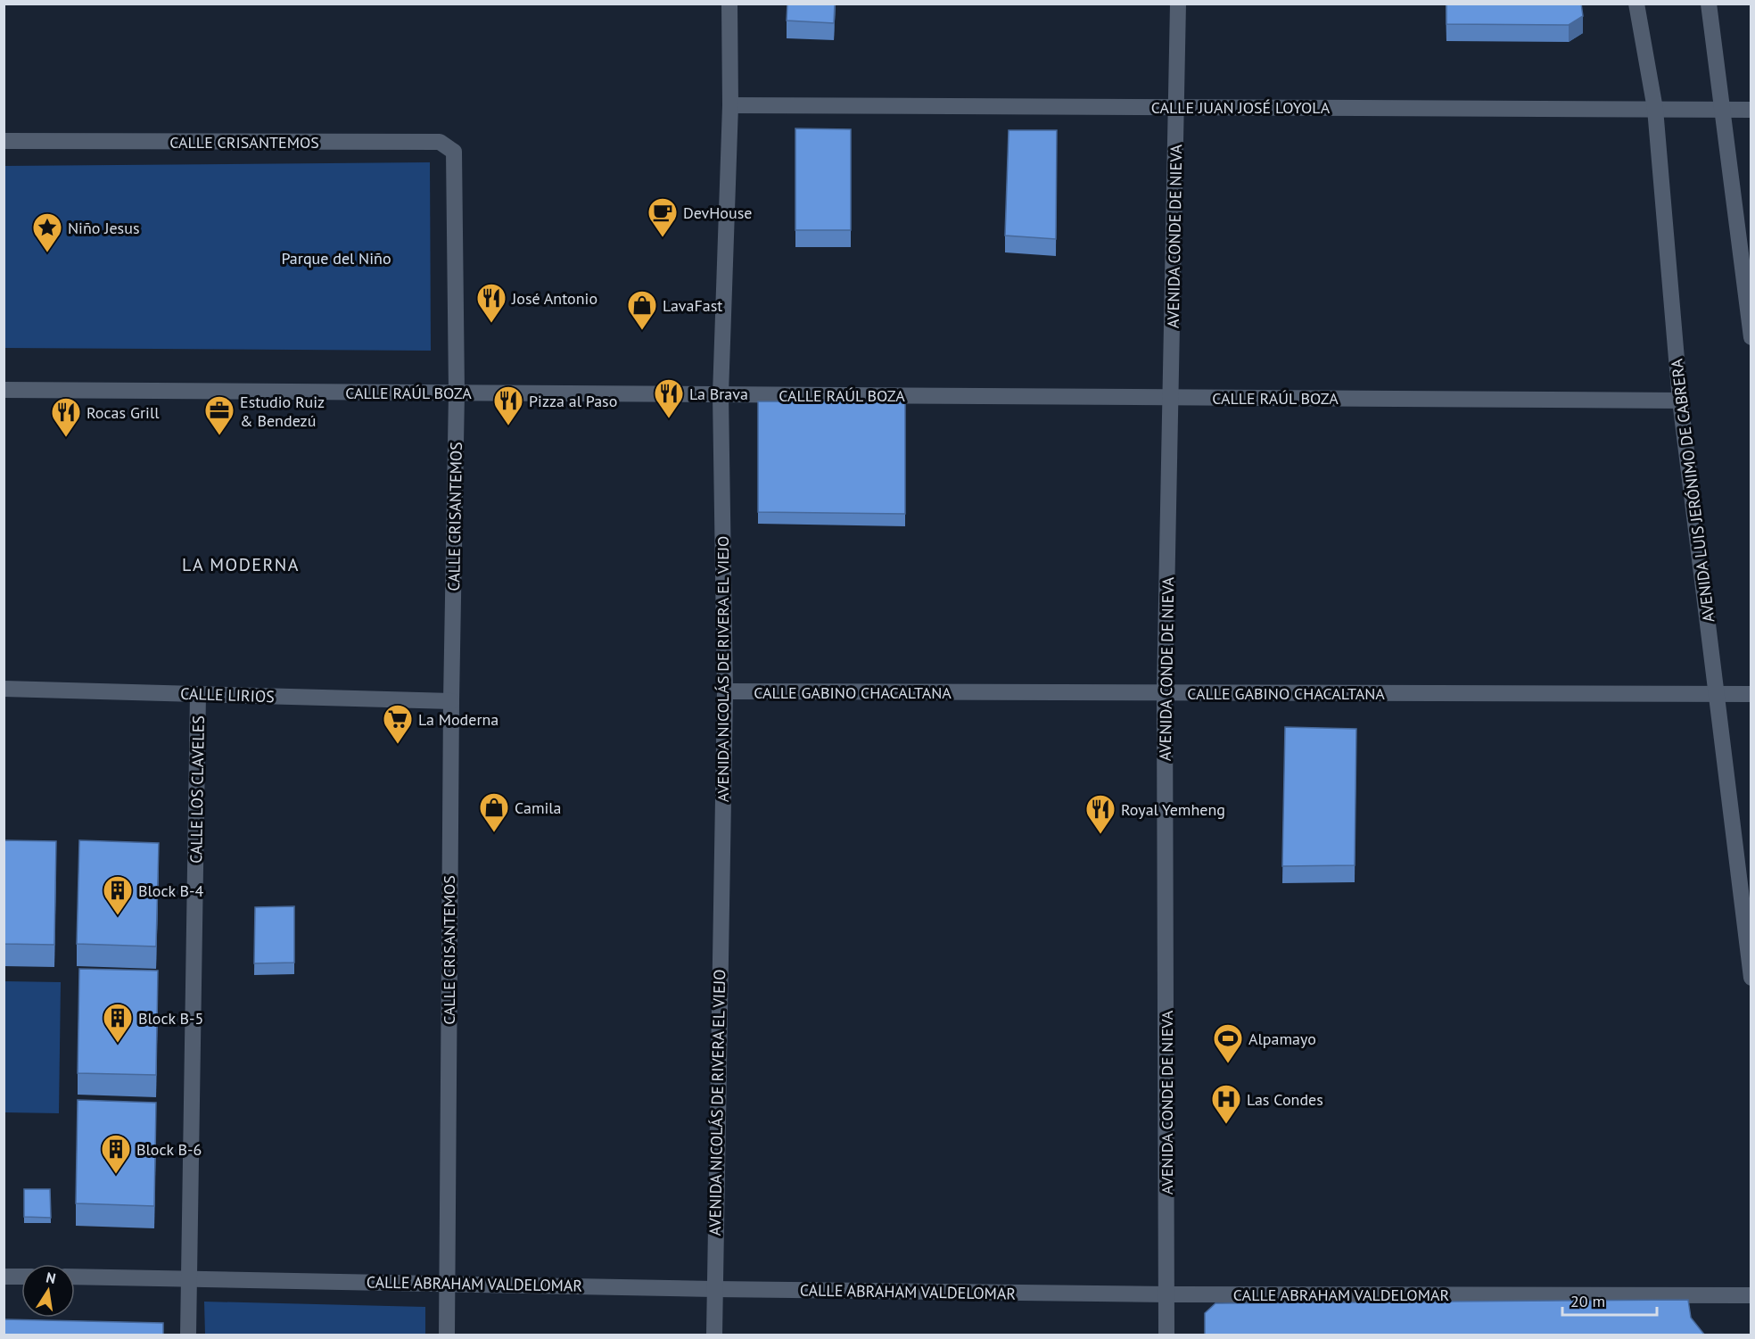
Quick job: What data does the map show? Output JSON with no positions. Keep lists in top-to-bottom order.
{
  "streets": {
    "street": [
      "CALLE JUAN JOSÉ LOYOLA",
      "CALLE CRISANTEMOS",
      "AVENIDA CONDE DE NIEVA",
      "CALLE RAÚL BOZA",
      "AVENIDA LUIS JERÓNIMO DE CABRERA",
      "AVENIDA NICOLÁS DE RIVERA EL VIEJO",
      "CALLE GABINO CHACALTANA",
      "CALLE LIRIOS",
      "CALLE LOS CLAVELES",
      "CALLE ABRAHAM VALDELOMAR"
    ]
  },
  "crossings": [
    ["CALLE JUAN JOSÉ LOYOLA", "AVENIDA CONDE DE NIEVA"],
    ["CALLE JUAN JOSÉ LOYOLA", "AVENIDA LUIS JERÓNIMO DE CABRERA"],
    ["CALLE JUAN JOSÉ LOYOLA", "AVENIDA NICOLÁS DE RIVERA EL VIEJO"],
    ["CALLE CRISANTEMOS", "CALLE RAÚL BOZA"],
    ["CALLE CRISANTEMOS", "CALLE LIRIOS"],
    ["CALLE CRISANTEMOS", "CALLE ABRAHAM VALDELOMAR"],
    ["AVENIDA CONDE DE NIEVA", "CALLE RAÚL BOZA"],
    ["AVENIDA CONDE DE NIEVA", "CALLE GABINO CHACALTANA"],
    ["AVENIDA CONDE DE NIEVA", "CALLE ABRAHAM VALDELOMAR"],
    ["CALLE RAÚL BOZA", "AVENIDA LUIS JERÓNIMO DE CABRERA"],
    ["CALLE RAÚL BOZA", "AVENIDA NICOLÁS DE RIVERA EL VIEJO"],
    ["AVENIDA LUIS JERÓNIMO DE CABRERA", "CALLE GABINO CHACALTANA"],
    ["AVENIDA NICOLÁS DE RIVERA EL VIEJO", "CALLE GABINO CHACALTANA"],
    ["AVENIDA NICOLÁS DE RIVERA EL VIEJO", "CALLE ABRAHAM VALDELOMAR"],
    ["CALLE LIRIOS", "CALLE LOS CLAVELES"],
    ["CALLE LOS CLAVELES", "CALLE ABRAHAM VALDELOMAR"]
  ],
  "districts": ["LA MODERNA"],
  "parks": ["Parque del Niño"],
  "places": {
    "cafe": ["DevHouse"],
    "place": ["Niño Jesus"],
    "restaurant": [
      "José Antonio",
      "La Brava",
      "Pizza al Paso",
      "Rocas Grill",
      "Royal Yemheng"
    ],
    "shop": ["LavaFast", "Camila"],
    "office": ["Estudio Ruiz & Bendezú"],
    "supermarket": ["La Moderna"],
    "building": ["Block B-4", "Block B-5", "Block B-6"],
    "sports": ["Alpamayo"],
    "hospital": ["Las Condes"]
  },
  "scale_bar": "20 m",
  "north": "top"
}
